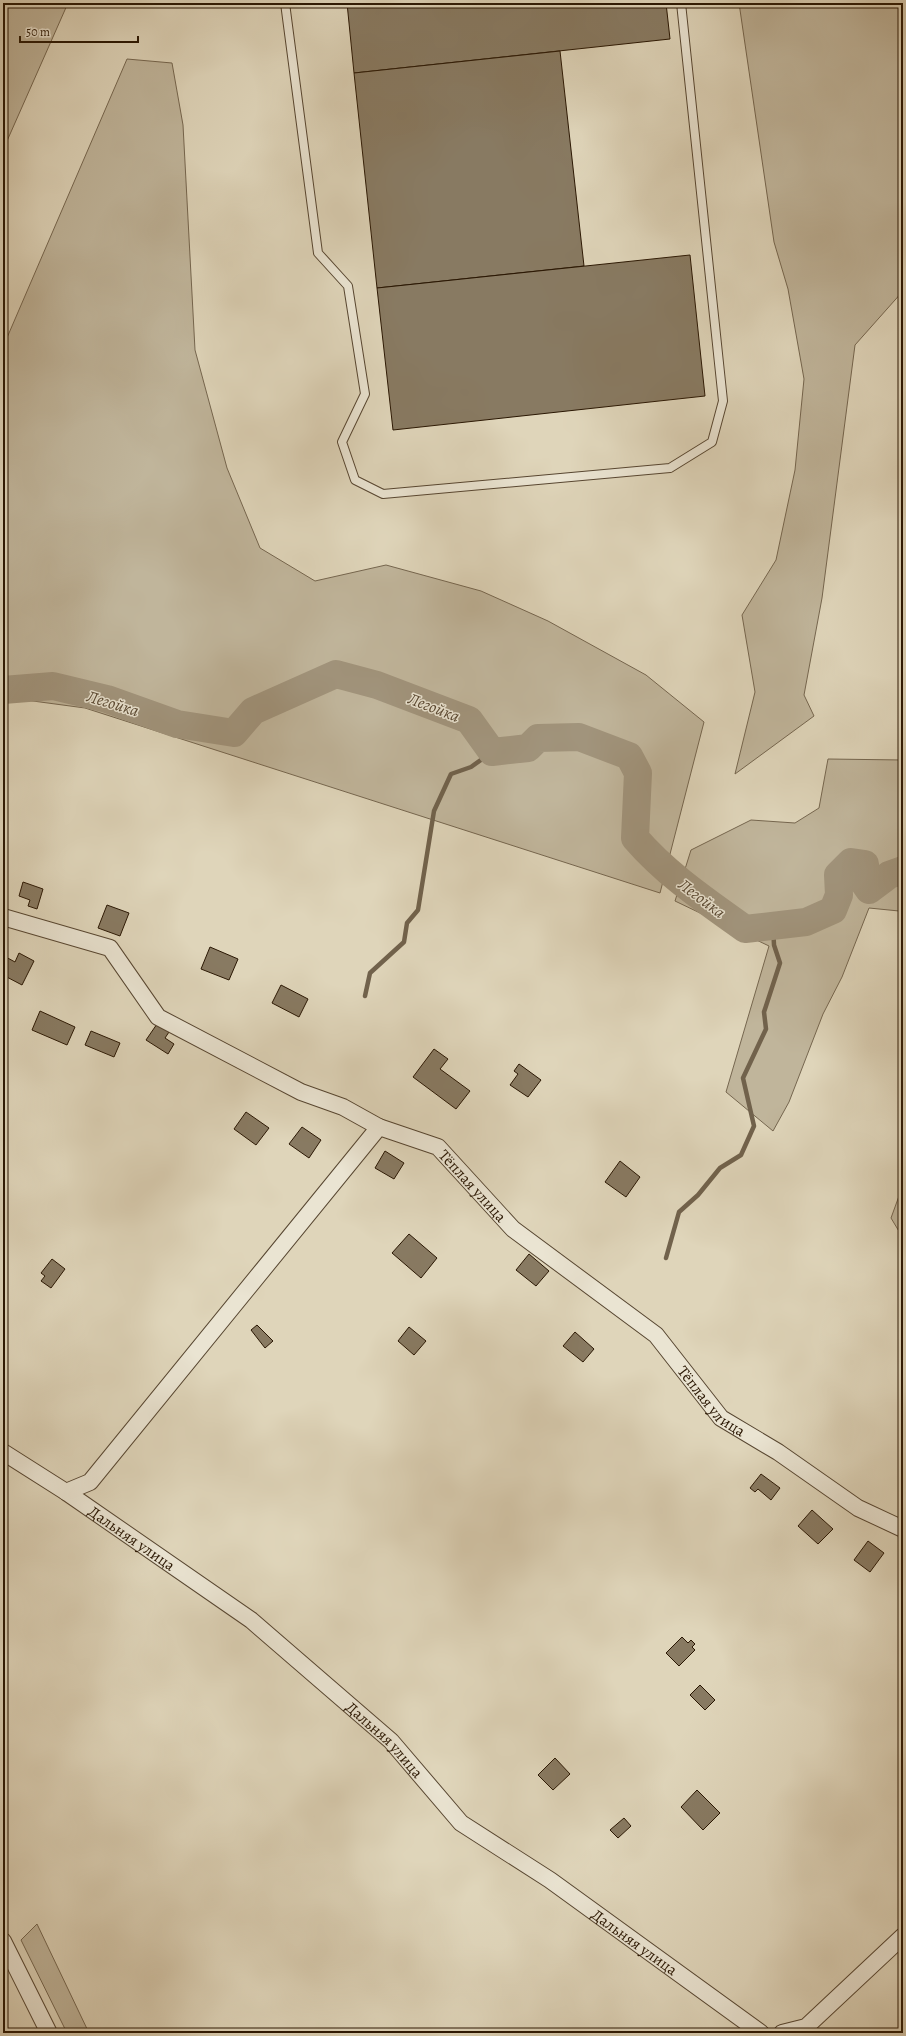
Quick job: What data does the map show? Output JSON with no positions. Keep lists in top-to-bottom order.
{
  "streets": {
    "street": ["Тёплая улица", "Дальняя улица"]
  },
  "water": ["Легойка"],
  "scale_bar": "50 m"
}
